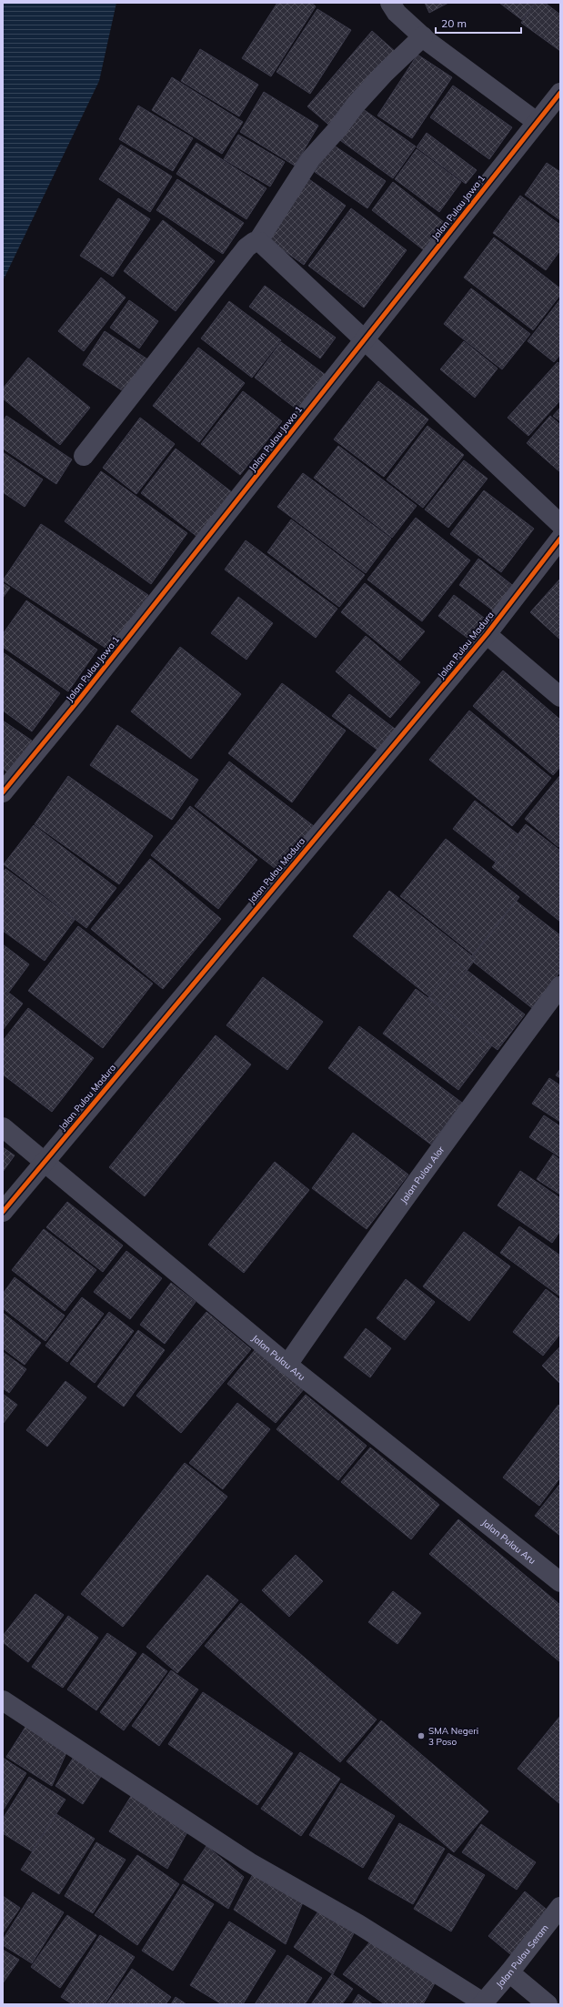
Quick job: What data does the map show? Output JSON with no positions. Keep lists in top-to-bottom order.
{
  "streets": {
    "street": [
      "Jalan Pulau Jawa 1",
      "Jalan Pulau Madura",
      "Jalan Pulau Alor",
      "Jalan Pulau Aru",
      "Jalan Pulau Seram"
    ]
  },
  "crossings": [
    ["Jalan Pulau Madura", "Jalan Pulau Aru"],
    ["Jalan Pulau Alor", "Jalan Pulau Aru"]
  ],
  "places": ["SMA Negeri 3 Poso"],
  "scale_bar": "20 m"
}
